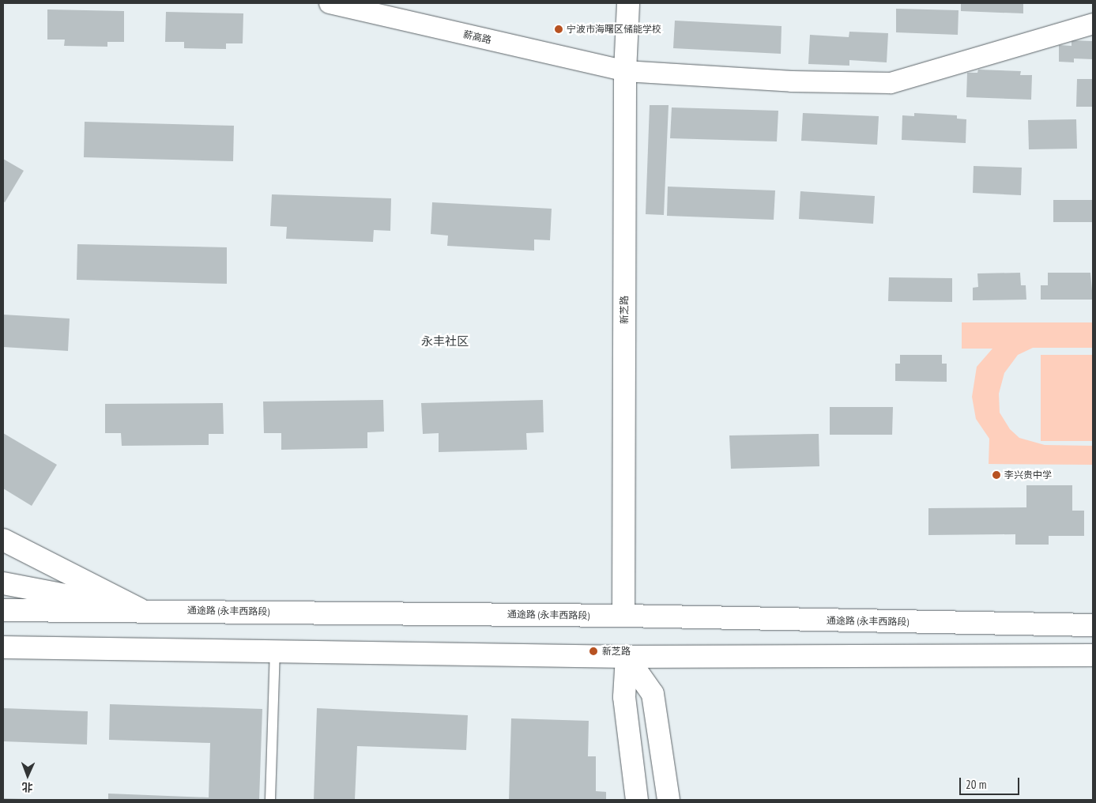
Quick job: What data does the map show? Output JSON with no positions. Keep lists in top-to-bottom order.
{
  "streets": {
    "main road": ["新芝路", "通途路 (永丰西路段)"],
    "street": ["薪高路"]
  },
  "crossings": [
    ["薪高路", "新芝路"],
    ["新芝路", "通途路 (永丰西路段)"]
  ],
  "districts": ["永丰社区"],
  "places": ["宁波市海曙区储能学校", "李兴贵中学", "新芝路"],
  "scale_bar": "20 m",
  "north": "bottom"
}
